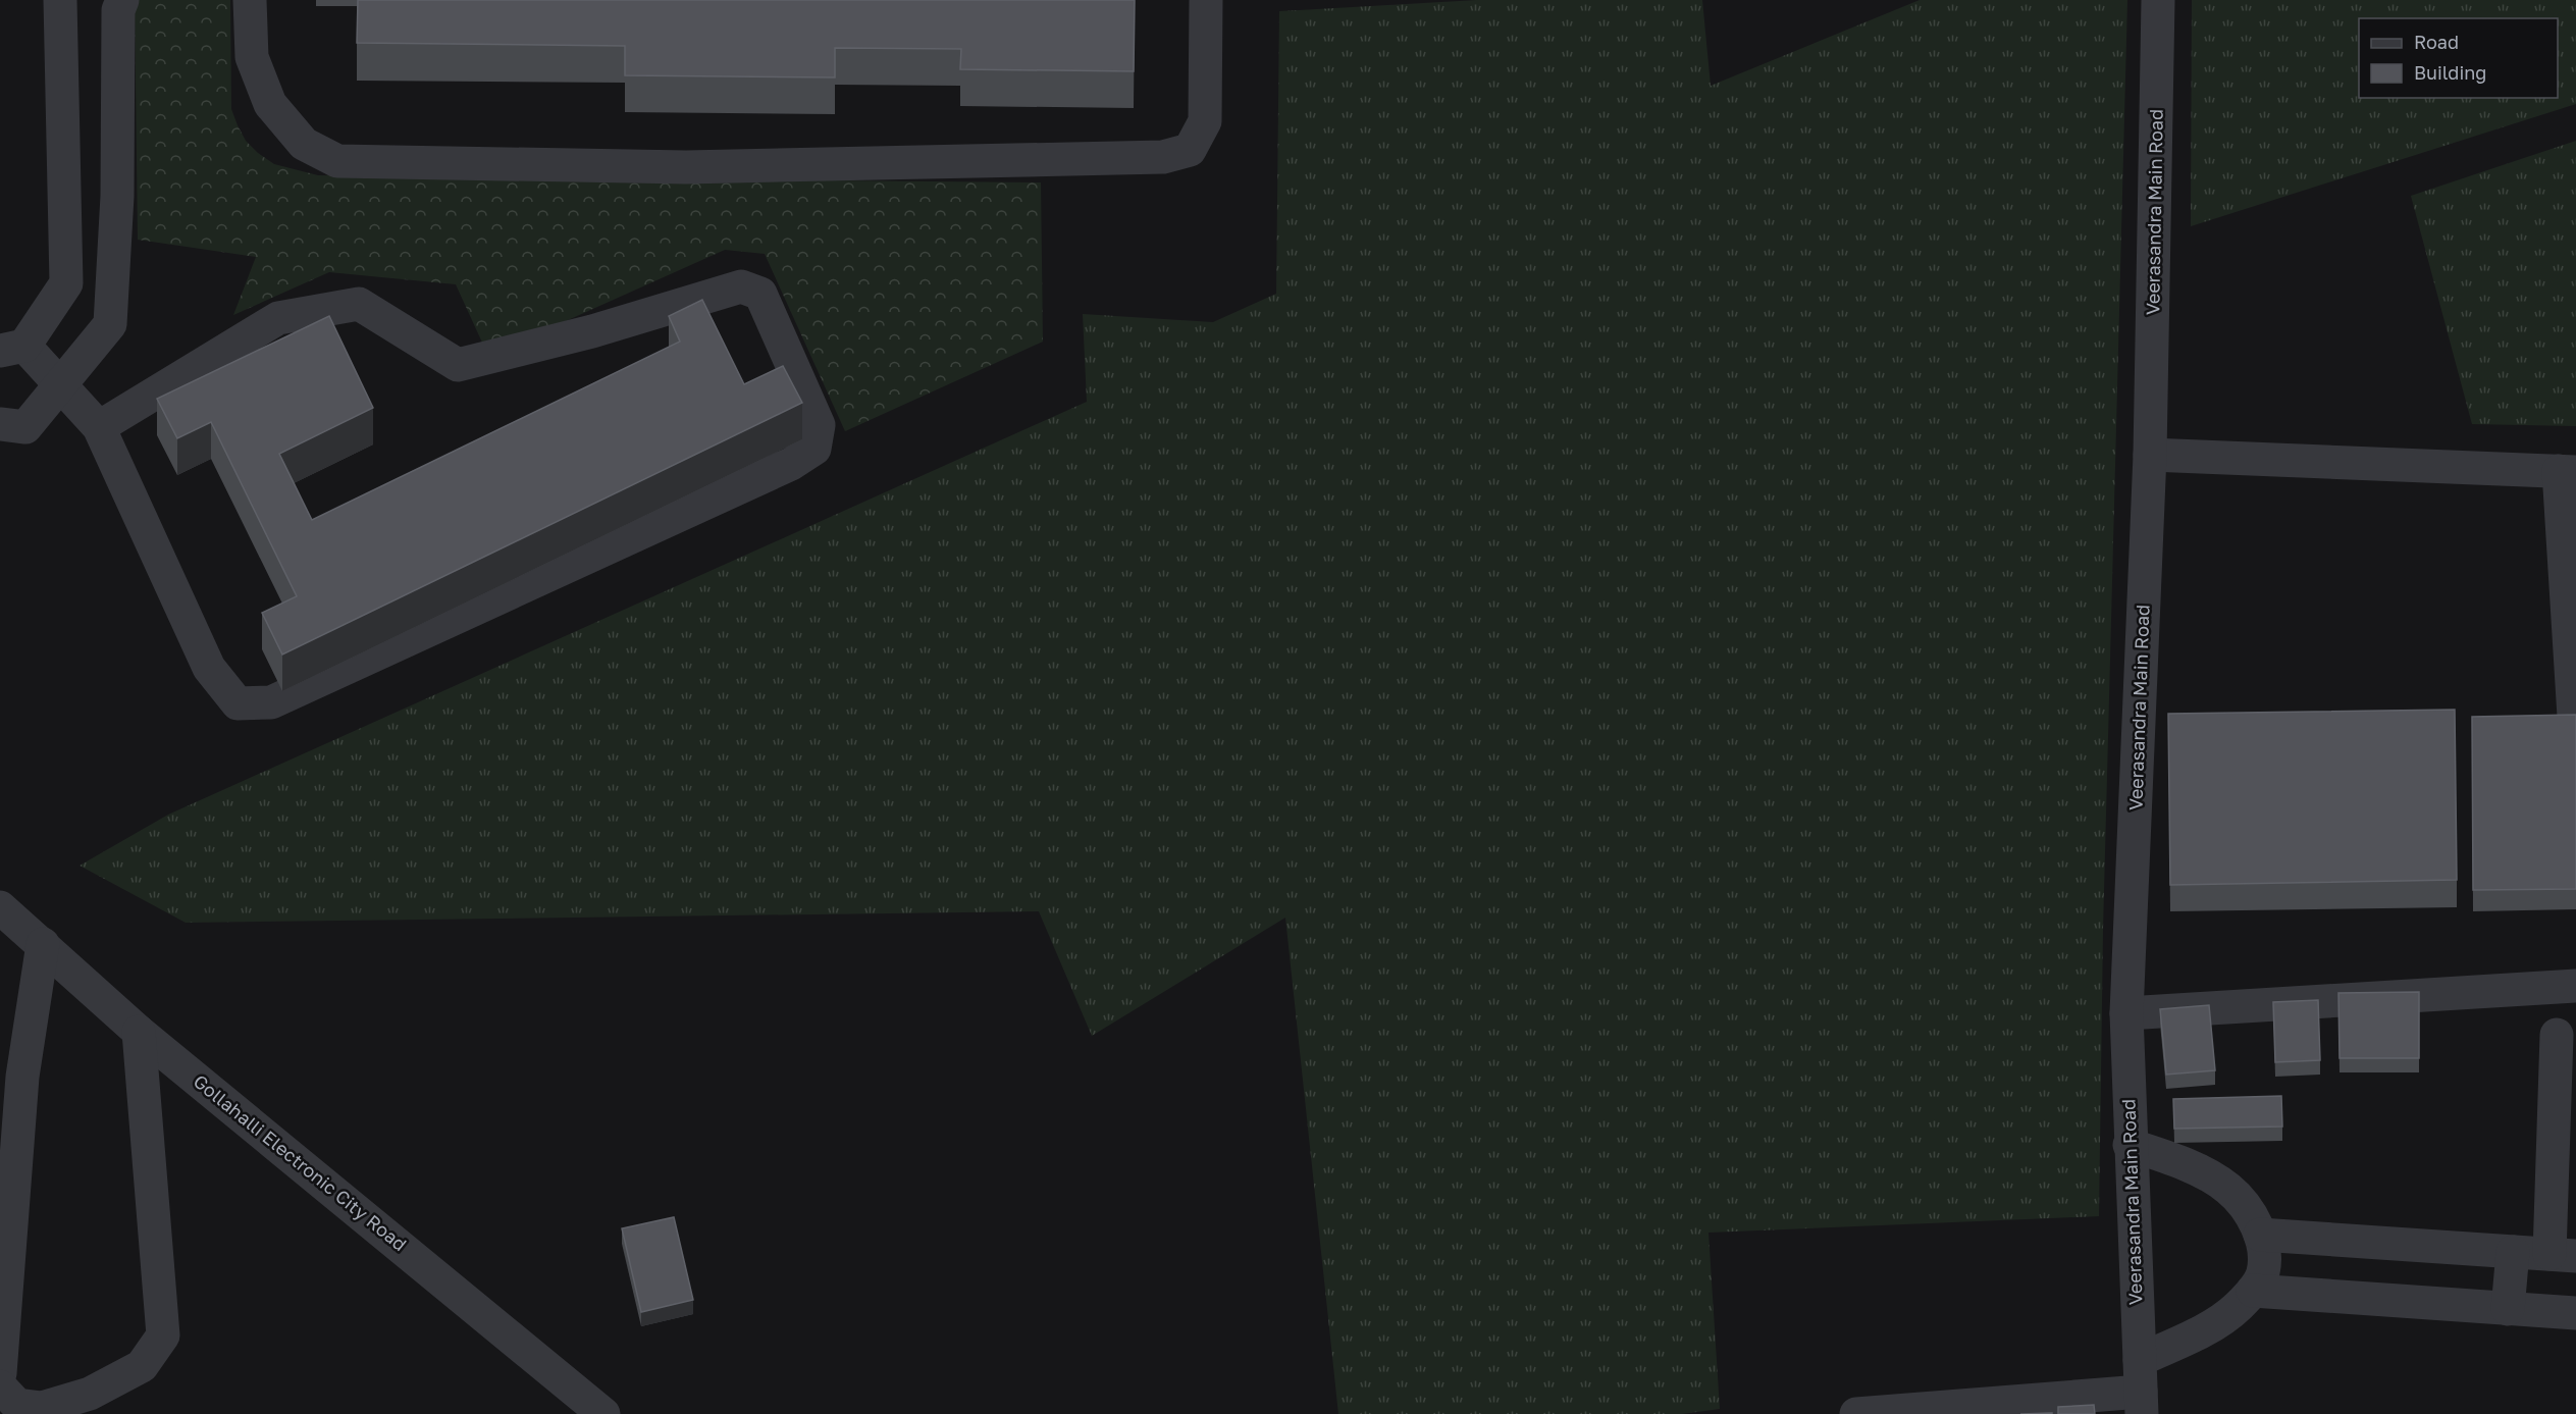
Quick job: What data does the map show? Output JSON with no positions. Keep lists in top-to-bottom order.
{
  "streets": {
    "street": ["Veerasandra Main Road", "Gollahalli Electronic City Road"]
  },
  "legend": ["Road", "Building"]
}
